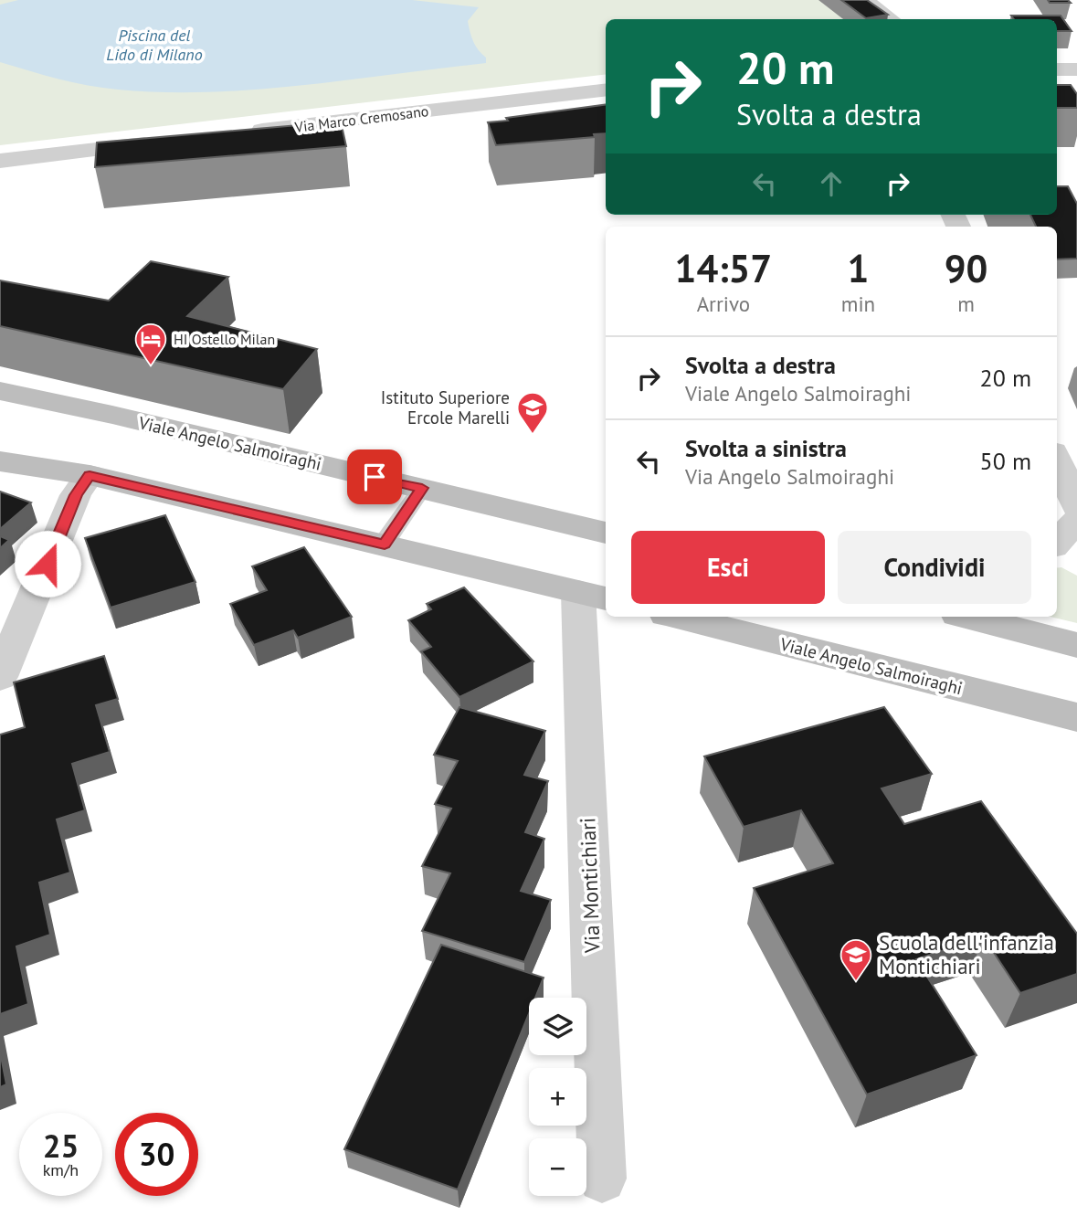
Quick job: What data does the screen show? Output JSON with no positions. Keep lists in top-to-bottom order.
{
  "streets": {
    "street": ["Via Marco Cremosano", "Viale Angelo Salmoiraghi", "Via Montichiari"]
  },
  "water": ["Piscina del Lido di Milano"],
  "places": {
    "hotel": ["HI Ostello Milan"],
    "school or university": ["Istituto Superiore Ercole Marelli", "Scuola dell'infanzia Montichiari"]
  },
  "page": {
    "turn": ["20 m", "Svolta a destra"],
    "eta": [
      "14:57",
      "Arrivo",
      "1",
      "min",
      "90",
      "m"
    ],
    "list": [
      {
        "name": "Svolta a destra",
        "note": "Viale Angelo Salmoiraghi",
        "value": "20 m"
      },
      {
        "name": "Svolta a sinistra",
        "note": "Via Angelo Salmoiraghi",
        "value": "50 m"
      }
    ],
    "buttons": ["Esci", "Condividi"],
    "map_buttons": ["+", "−"],
    "speed": "25 km/h",
    "limit": "30"
  }
}
